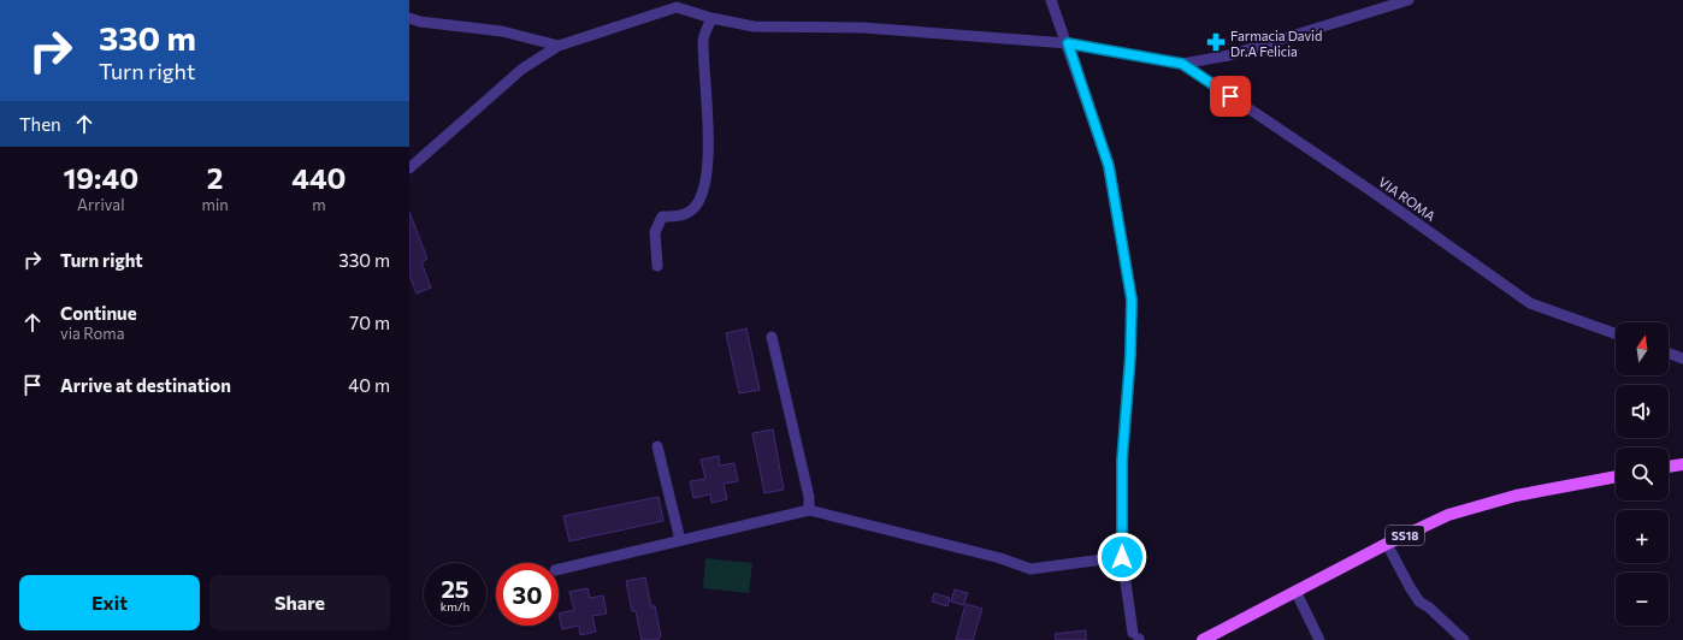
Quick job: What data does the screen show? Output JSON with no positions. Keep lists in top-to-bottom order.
{
  "streets": {
    "main road": ["SS18"],
    "street": ["VIA ROMA"]
  },
  "places": {
    "pharmacy": ["Farmacia David Dr.A Felicia"]
  },
  "north": "top",
  "page": {
    "turn": ["330 m", "Turn right"],
    "then": "Then",
    "eta": [
      "19:40",
      "Arrival",
      "2",
      "min",
      "440",
      "m"
    ],
    "list": [
      {
        "name": "Turn right",
        "value": "330 m"
      },
      {
        "name": "Continue",
        "note": "via Roma",
        "value": "70 m"
      },
      {
        "name": "Arrive at destination",
        "value": "40 m"
      }
    ],
    "map_buttons": ["+", "−"],
    "speed": "25 km/h",
    "limit": "30",
    "buttons": ["Exit", "Share"]
  }
}
